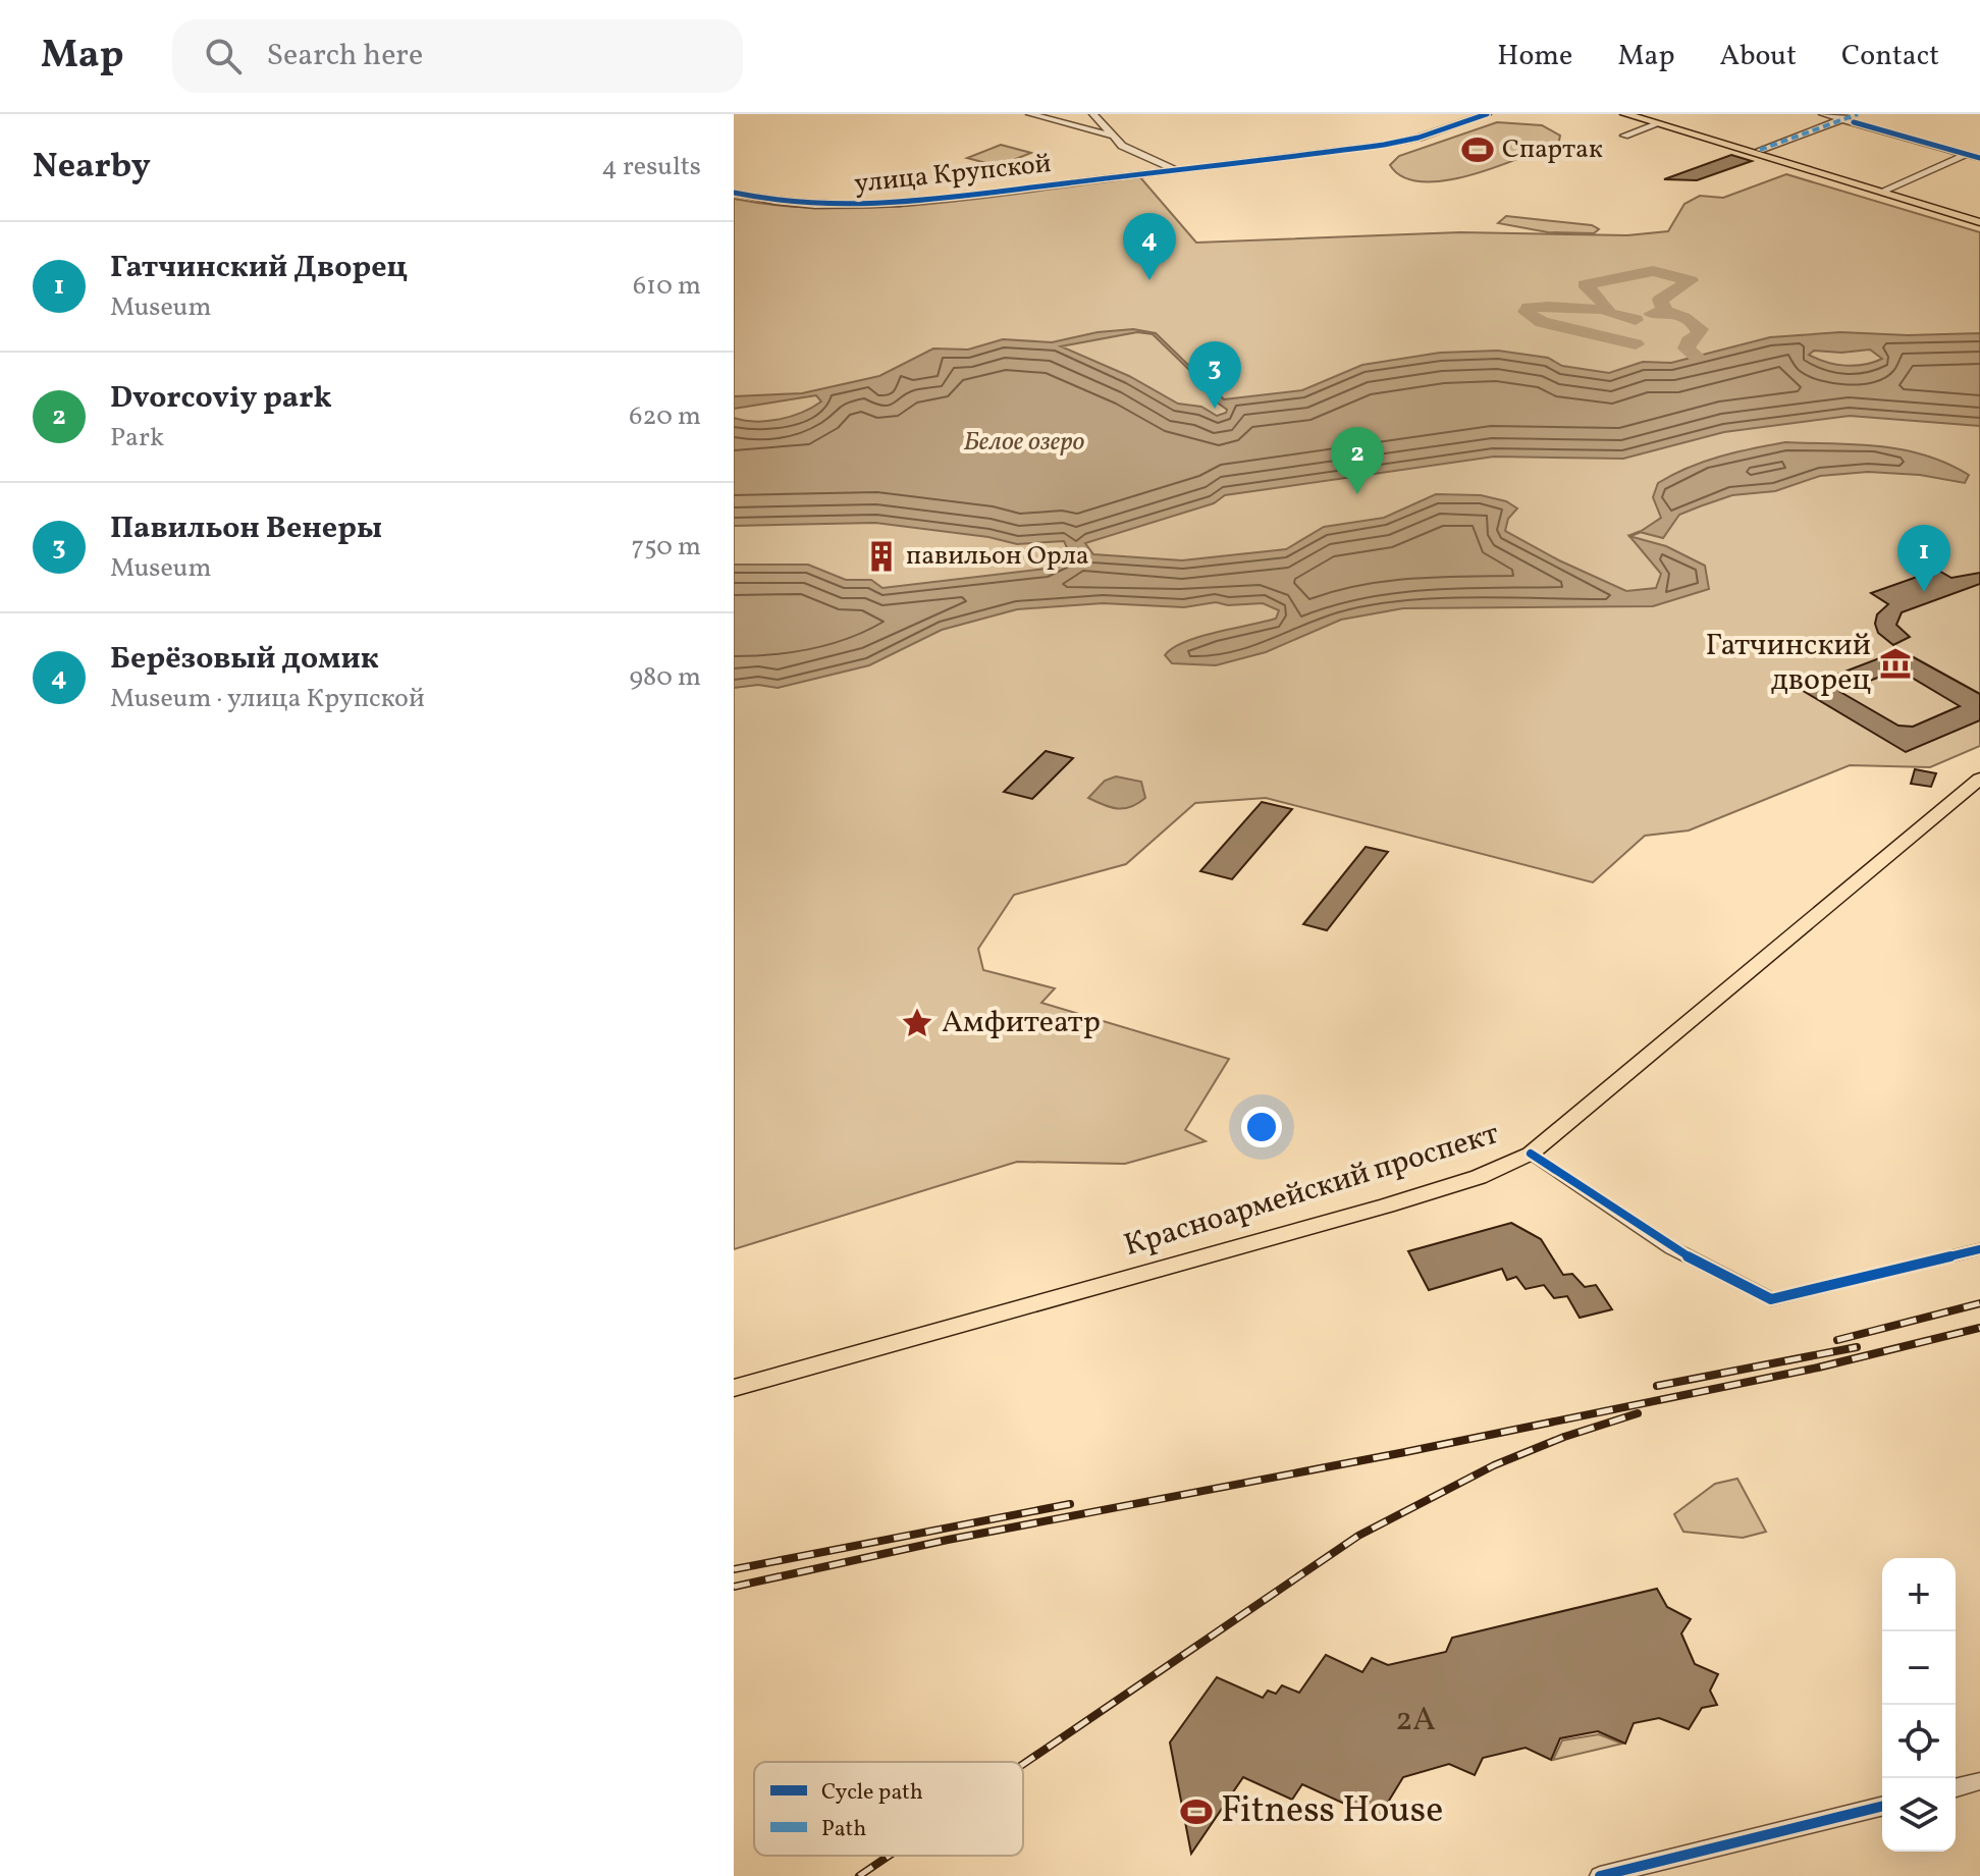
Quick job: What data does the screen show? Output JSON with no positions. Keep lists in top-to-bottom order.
{
  "streets": {
    "main road": ["Красноармейский проспект"],
    "street": ["улица Крупской"]
  },
  "water": ["Белое озеро"],
  "places": {
    "sports": ["Спартак", "Fitness House"],
    "building": ["павильон Орла"],
    "museum": ["Гатчинский дворец"],
    "place": ["Амфитеатр"]
  },
  "house_numbers": ["2А"],
  "legend": ["Cycle path", "Path"],
  "page": {
    "header": "Map",
    "search": "Search here",
    "nav": [
      "Home",
      "Map",
      "About",
      "Contact"
    ],
    "heading": ["Nearby", "4 results"],
    "pins": [
      "4",
      "3",
      "2",
      "1"
    ],
    "list": [
      {
        "mark": "1",
        "name": "Гатчинский Дворец",
        "note": "Museum",
        "value": "610 m"
      },
      {
        "mark": "2",
        "name": "Dvorcoviy park",
        "note": "Park",
        "value": "620 m"
      },
      {
        "mark": "3",
        "name": "Павильон Венеры",
        "note": "Museum",
        "value": "750 m"
      },
      {
        "mark": "4",
        "name": "Берёзовый домик",
        "note": "Museum · улица Крупской",
        "value": "980 m"
      }
    ],
    "map_buttons": ["+", "−"]
  }
}
